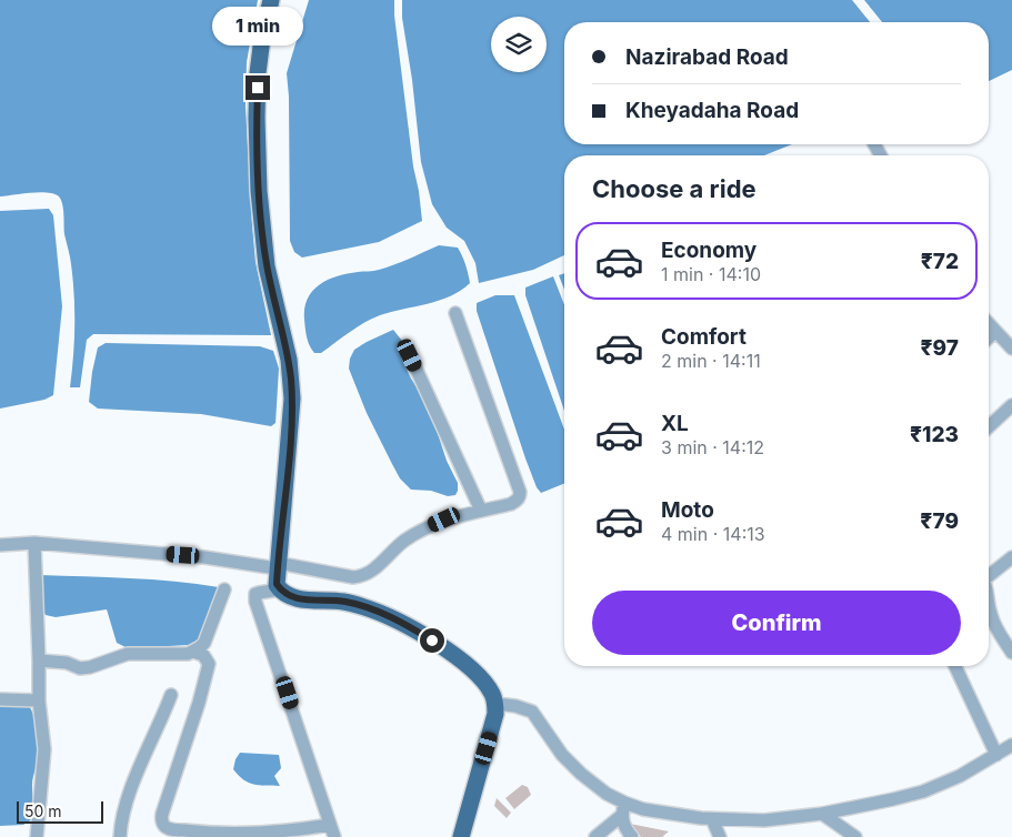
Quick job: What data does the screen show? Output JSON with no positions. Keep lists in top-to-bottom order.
{
  "scale_bar": "50 m",
  "page": {
    "bubble": "1 min",
    "banner": ["Nazirabad Road", "Kheyadaha Road"],
    "heading": "Choose a ride",
    "list": [
      {
        "name": "Economy",
        "note": "1 min · 14:10",
        "value": "₹72"
      },
      {
        "name": "Comfort",
        "note": "2 min · 14:11",
        "value": "₹97"
      },
      {
        "name": "XL",
        "note": "3 min · 14:12",
        "value": "₹123"
      },
      {
        "name": "Moto",
        "note": "4 min · 14:13",
        "value": "₹79"
      }
    ],
    "buttons": "Confirm",
    "scale": "50 m"
  }
}
